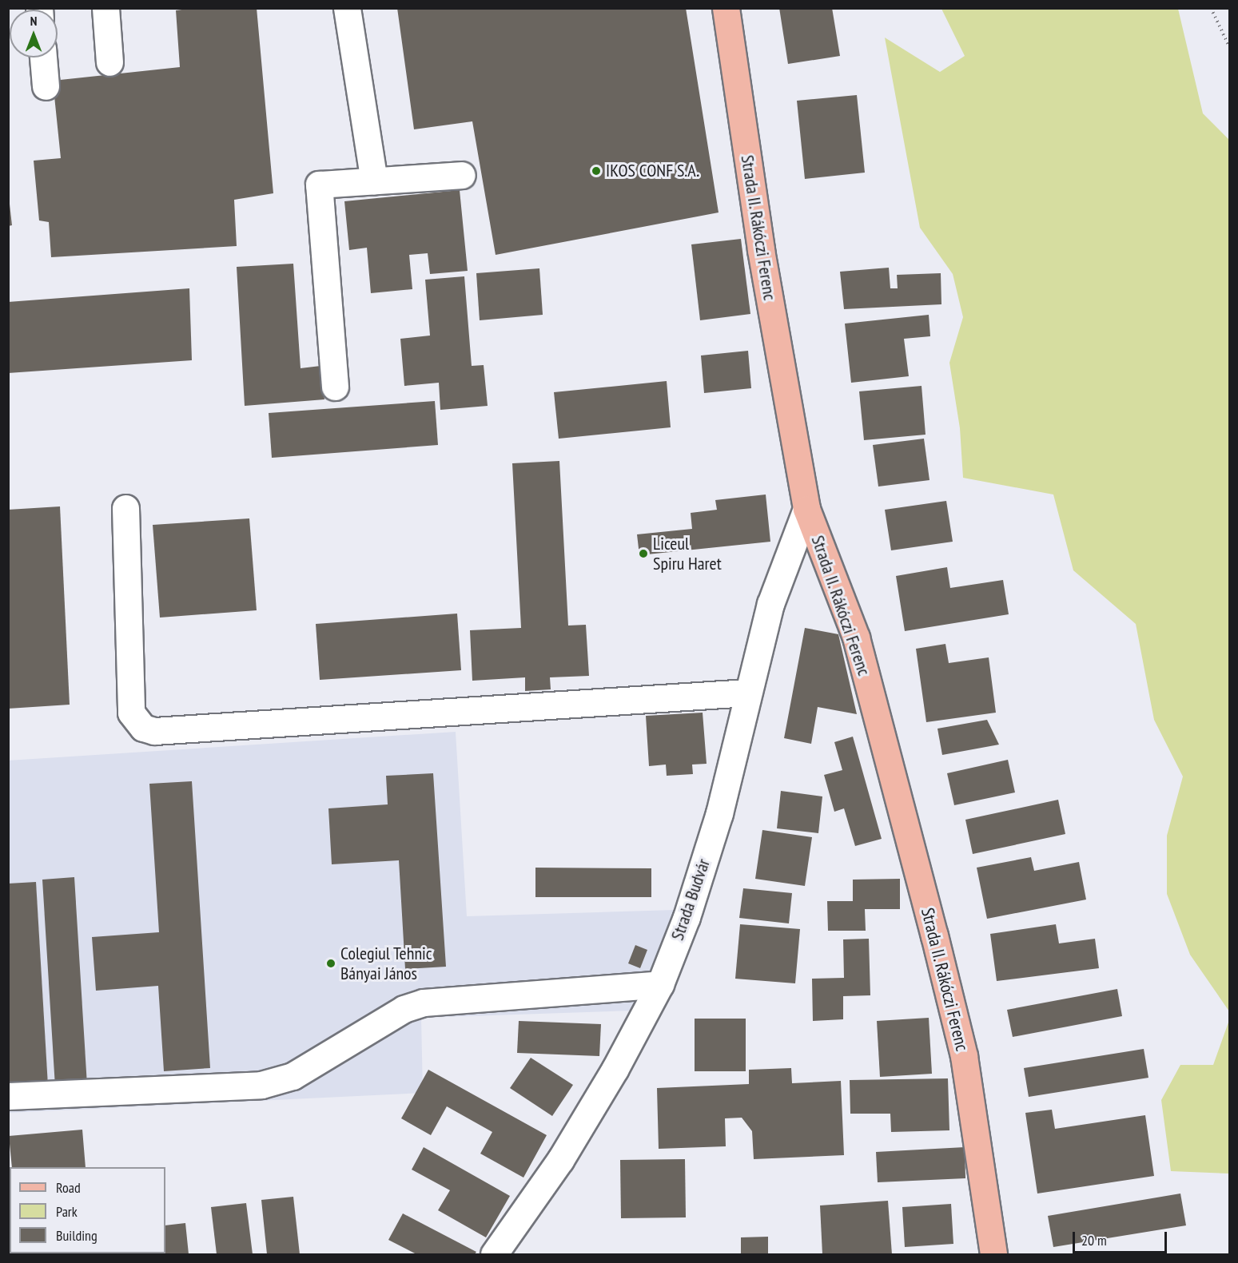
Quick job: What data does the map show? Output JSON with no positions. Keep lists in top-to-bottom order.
{
  "streets": {
    "main road": ["Strada II. Rákóczi Ferenc"],
    "street": ["Strada Budvár"]
  },
  "crossings": [
    ["Strada II. Rákóczi Ferenc", "Strada Budvár"]
  ],
  "places": ["IKOS CONF S.A.", "Liceul Spiru Haret", "Colegiul Tehnic Bányai János"],
  "legend": ["Road", "Park", "Building"],
  "scale_bar": "20 m",
  "north": "top"
}
